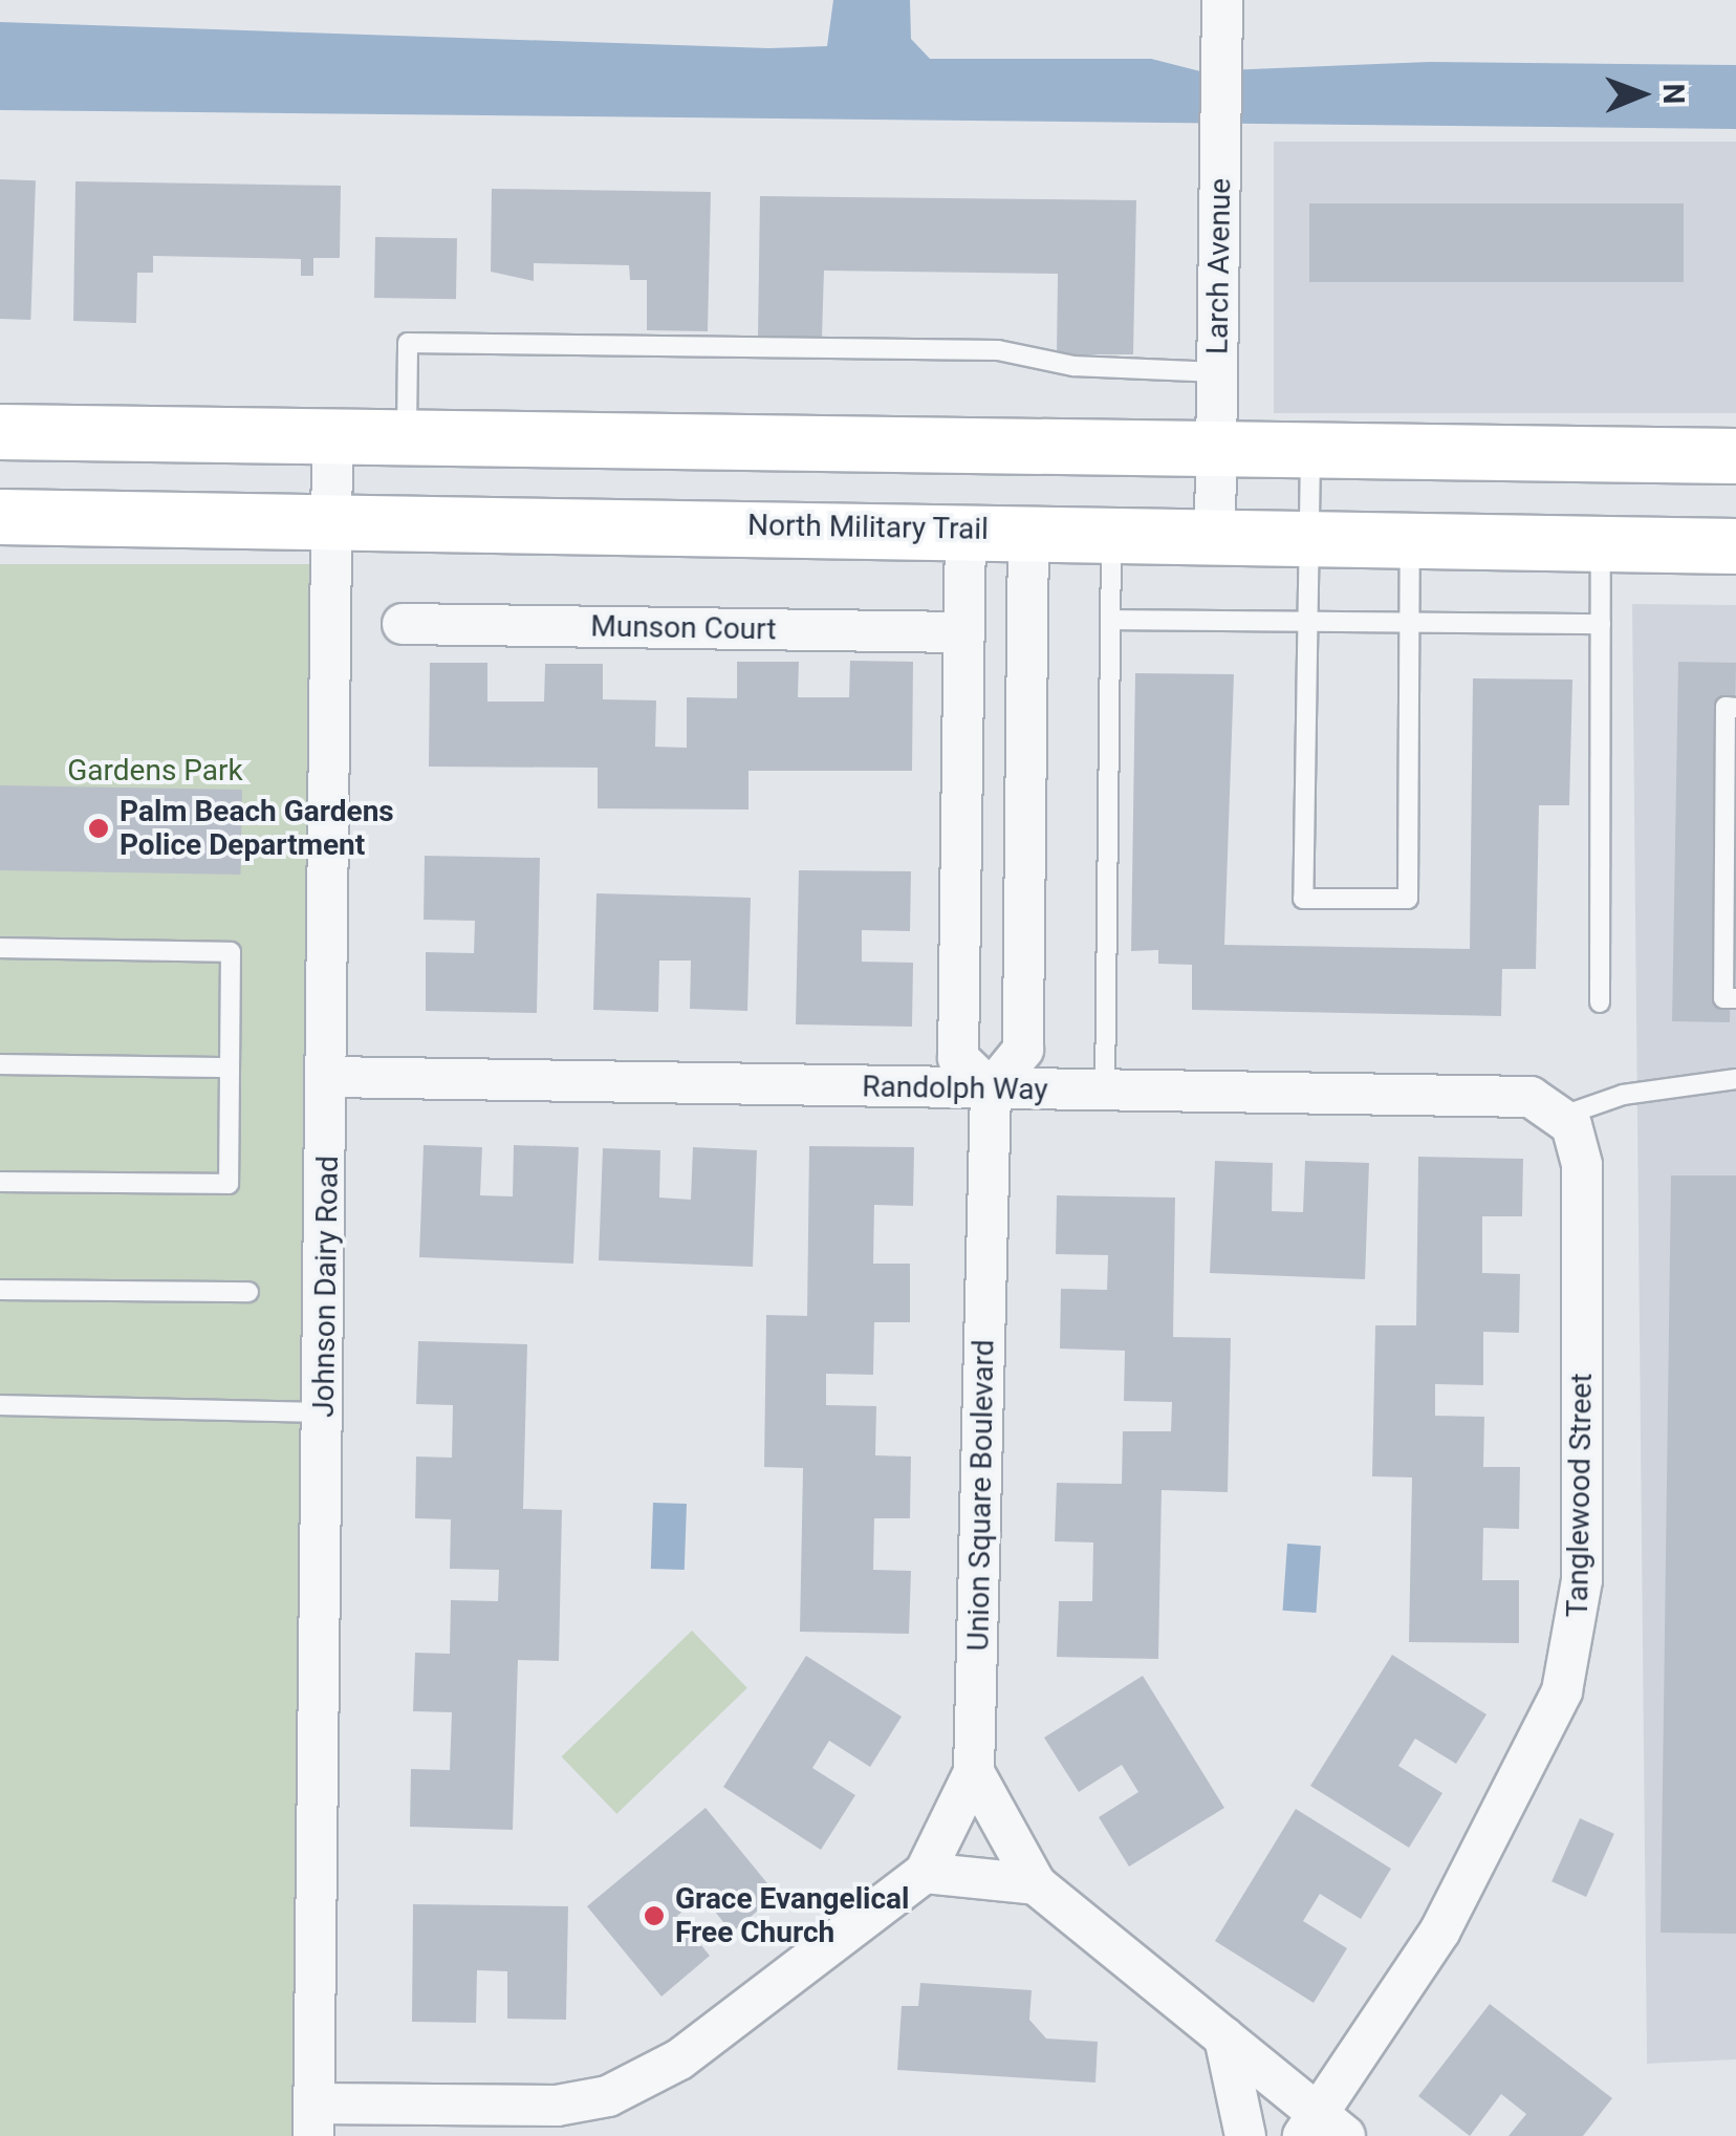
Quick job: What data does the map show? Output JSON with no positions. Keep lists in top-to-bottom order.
{
  "streets": {
    "main road": ["North Military Trail"],
    "street": [
      "Larch Avenue",
      "Munson Court",
      "Randolph Way",
      "Johnson Dairy Road",
      "Union Square Boulevard",
      "Tanglewood Street"
    ]
  },
  "crossings": [
    ["Larch Avenue", "North Military Trail"],
    ["North Military Trail", "Johnson Dairy Road"],
    ["Randolph Way", "Johnson Dairy Road"],
    ["Randolph Way", "Union Square Boulevard"],
    ["Randolph Way", "Tanglewood Street"]
  ],
  "parks": ["Gardens Park"],
  "places": ["Palm Beach Gardens Police Department", "Grace Evangelical Free Church"],
  "north": "right"
}
